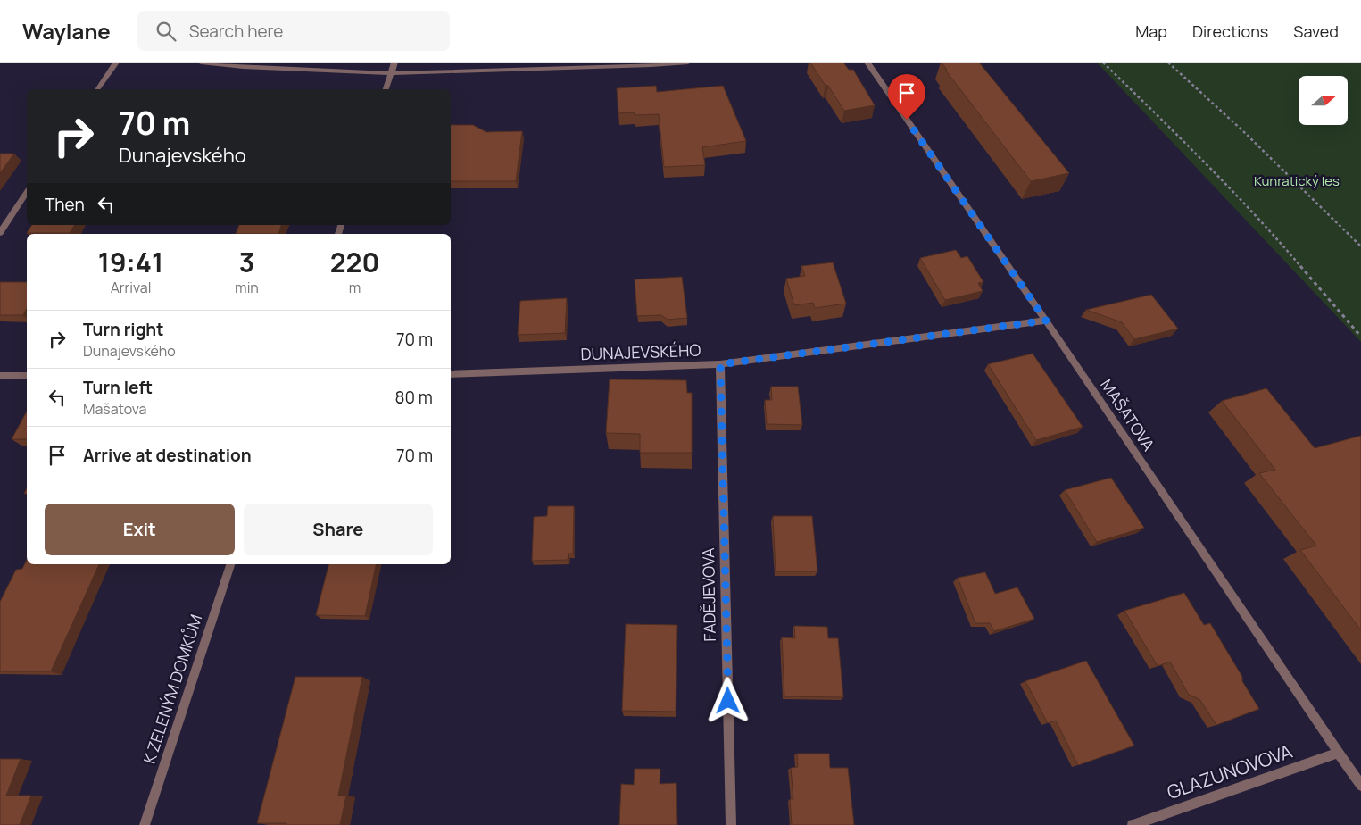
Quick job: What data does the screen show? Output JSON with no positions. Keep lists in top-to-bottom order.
{
  "streets": {
    "street": [
      "DUNAJEVSKÉHO",
      "MAŠATOVA",
      "FADĚJEVOVA",
      "K ZELENÝM DOMKŮM",
      "GLAZUNOVOVA"
    ]
  },
  "crossings": [
    ["DUNAJEVSKÉHO", "MAŠATOVA"],
    ["DUNAJEVSKÉHO", "FADĚJEVOVA"],
    ["MAŠATOVA", "GLAZUNOVOVA"]
  ],
  "parks": ["Kunratický les"],
  "north": "right",
  "page": {
    "header": "Waylane",
    "search": "Search here",
    "nav": ["Map", "Directions", "Saved"],
    "turn": ["70 m", "Dunajevského"],
    "then": "Then",
    "eta": [
      "19:41",
      "Arrival",
      "3",
      "min",
      "220",
      "m"
    ],
    "list": [
      {
        "name": "Turn right",
        "note": "Dunajevského",
        "value": "70 m"
      },
      {
        "name": "Turn left",
        "note": "Mašatova",
        "value": "80 m"
      },
      {
        "name": "Arrive at destination",
        "value": "70 m"
      }
    ],
    "buttons": ["Exit", "Share"]
  }
}
